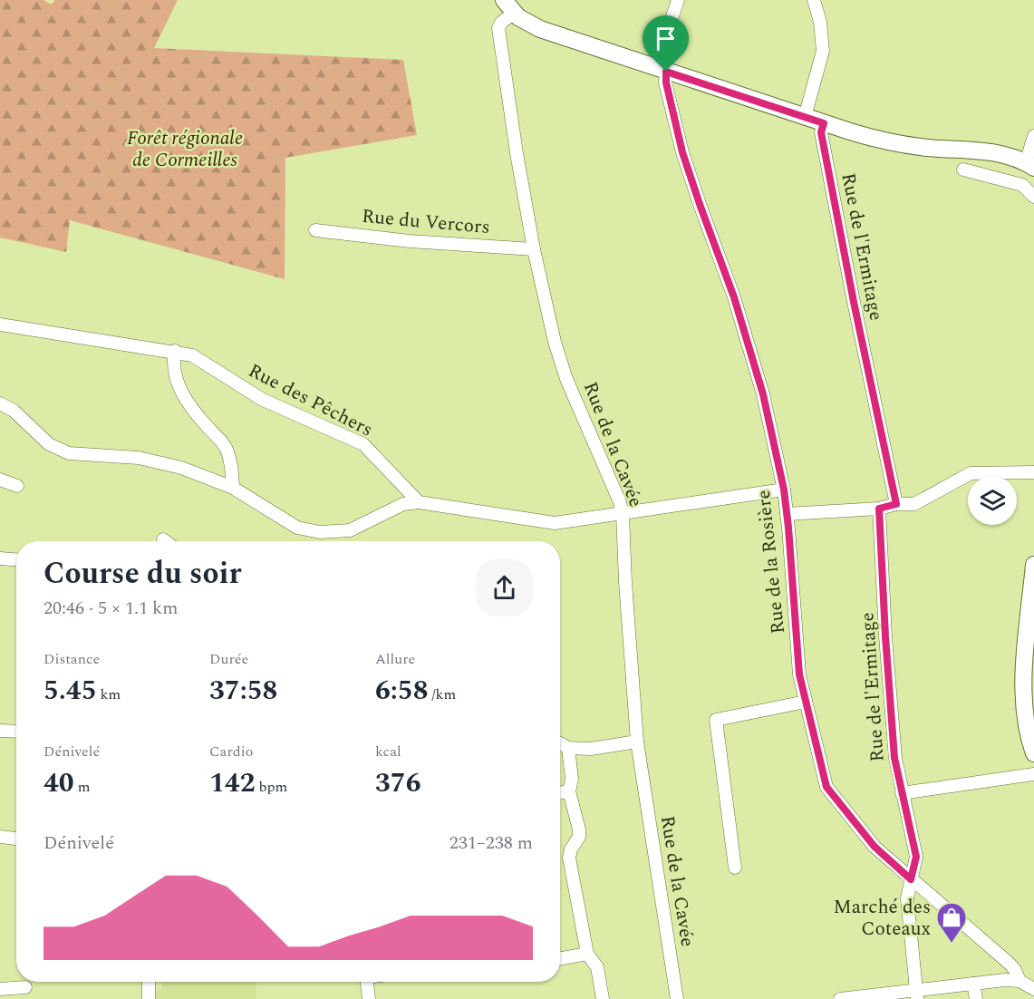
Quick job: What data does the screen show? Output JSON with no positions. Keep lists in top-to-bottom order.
{
  "streets": {
    "street": [
      "Rue du Vercors",
      "Rue de l'Ermitage",
      "Rue des Pêchers",
      "Rue de la Cavée",
      "Rue de la Rosière"
    ]
  },
  "crossings": [
    ["Rue du Vercors", "Rue de la Cavée"],
    ["Rue de l'Ermitage", "Rue de la Rosière"]
  ],
  "parks": ["Forêt régionale de Cormeilles"],
  "places": {
    "shop": ["Marché des Coteaux"]
  },
  "page": {
    "heading": ["Course du soir", "20:46 · 5 × 1.1 km"],
    "stats": [
      ["Distance", "5.45 km"],
      ["Durée", "37:58"],
      ["Allure", "6:58 /km"],
      ["Dénivelé", "40 m"],
      ["Cardio", "142 bpm"],
      ["kcal", "376"]
    ],
    "chart": ["Dénivelé", "231–238 m"]
  }
}
